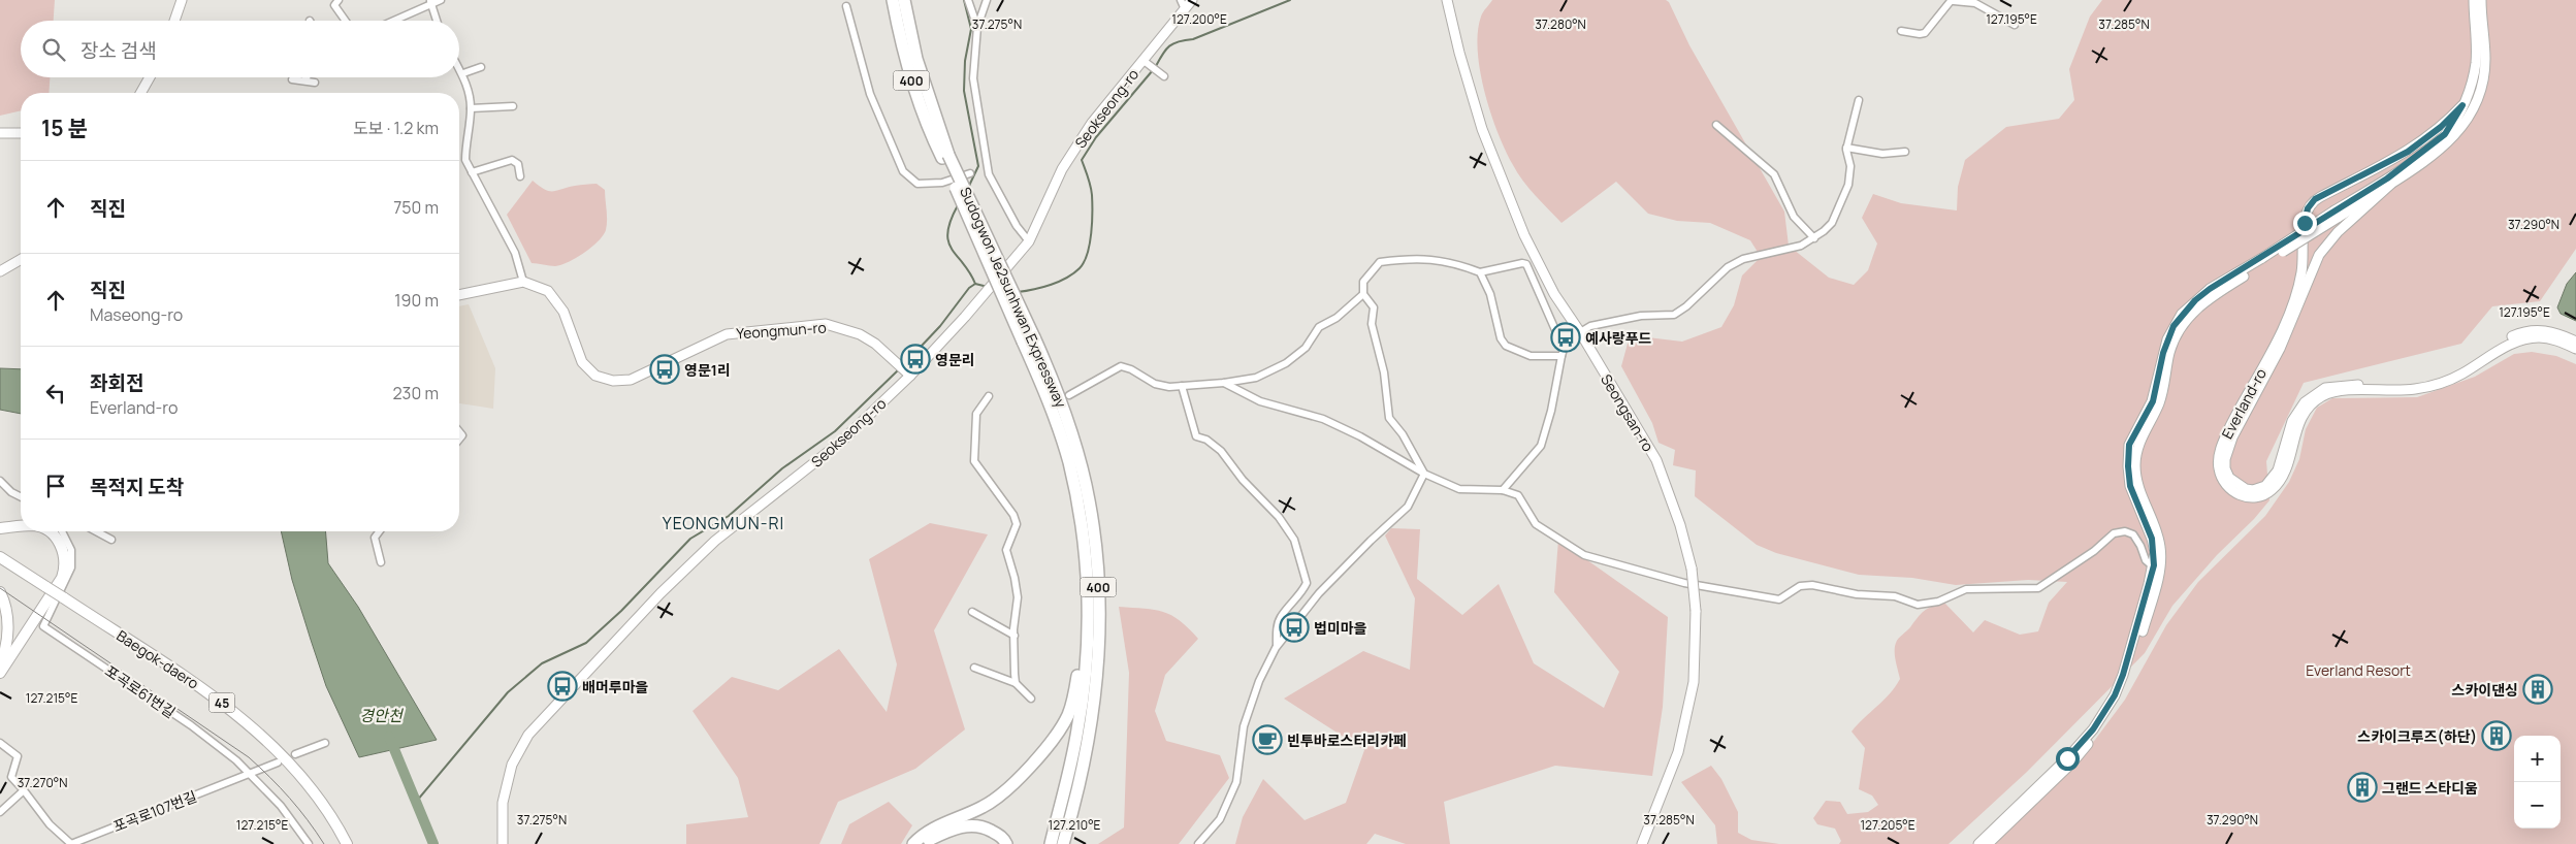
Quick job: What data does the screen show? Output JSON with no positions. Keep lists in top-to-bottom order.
{
  "streets": {
    "highway": ["400", "Sudogwon Je2sunhwan Expressway"],
    "main road": ["Baegok-daero", "45"],
    "street": [
      "Seokseong-ro",
      "Yeongmun-ro",
      "Everland-ro",
      "Seongsan-ro",
      "포곡로61번길",
      "포곡로107번길"
    ]
  },
  "crossings": [
    ["Seokseong-ro", "Yeongmun-ro"],
    ["포곡로61번길", "포곡로107번길"]
  ],
  "districts": ["YEONGMUN-RI"],
  "water": ["경안천"],
  "parks": ["Everland Resort"],
  "places": {
    "bus stop": [
      "예사랑푸드",
      "영문리",
      "영문1리",
      "법미마을",
      "배머루마을"
    ],
    "building": ["스카이댄싱", "스카이크루즈(하단)", "그랜드 스타디움"],
    "cafe": ["빈투바로스터리카페"]
  },
  "page": {
    "search": "장소 검색",
    "heading": ["15 분", "도보 · 1.2 km"],
    "list": [
      ["직진", "750 m"],
      ["직진", "Maseong-ro", "190 m"],
      ["좌회전", "Everland-ro", "230 m"],
      "목적지 도착"
    ],
    "map_buttons": ["+", "−"]
  },
  "coordinates": [
    "127.195°E",
    "127.200°E",
    "37.275°N",
    "37.280°N",
    "37.285°N",
    "37.290°N",
    "127.215°E",
    "37.270°N",
    "127.210°E",
    "127.205°E"
  ]
}
